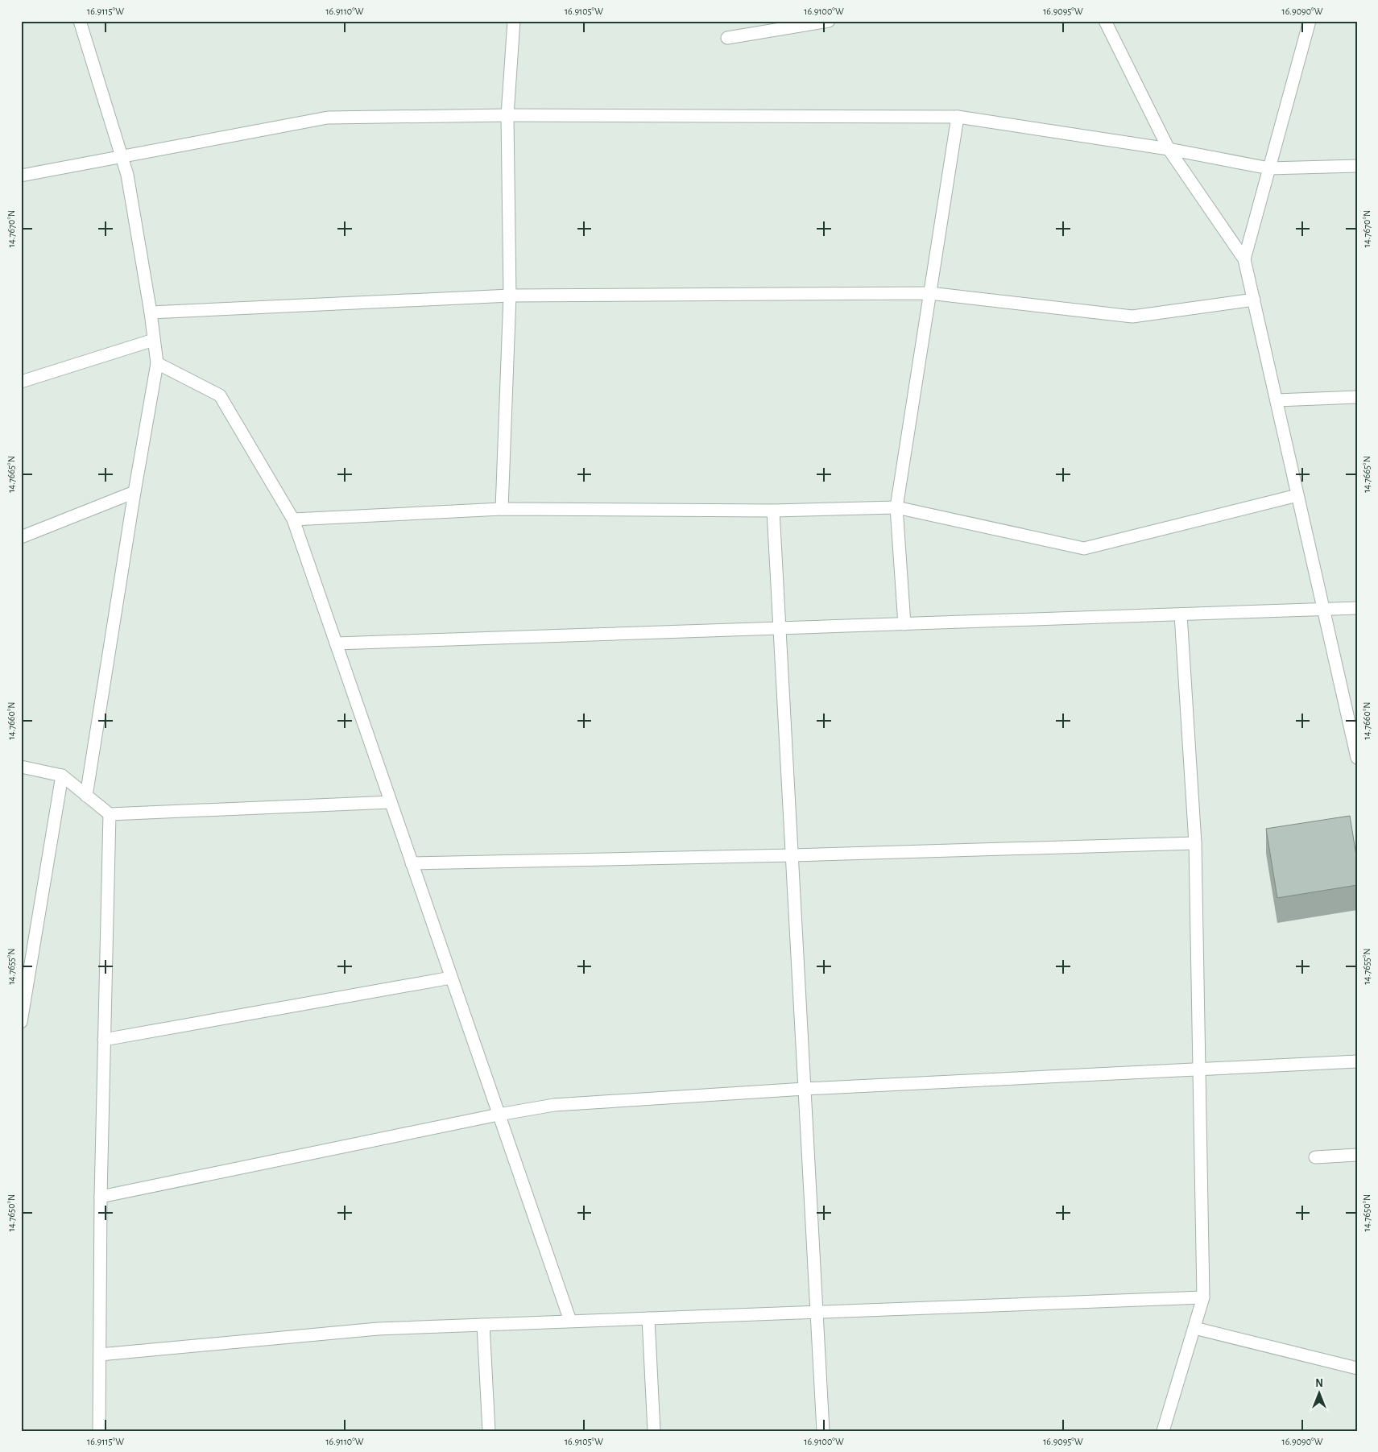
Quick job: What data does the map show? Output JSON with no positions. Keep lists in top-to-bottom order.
{
  "north": "top",
  "coordinates": [
    "16.9115°W",
    "16.9110°W",
    "16.9105°W",
    "16.9100°W",
    "16.9095°W",
    "16.9090°W",
    "14.7670°N",
    "14.7665°N",
    "14.7660°N",
    "14.7655°N",
    "14.7650°N"
  ]
}
